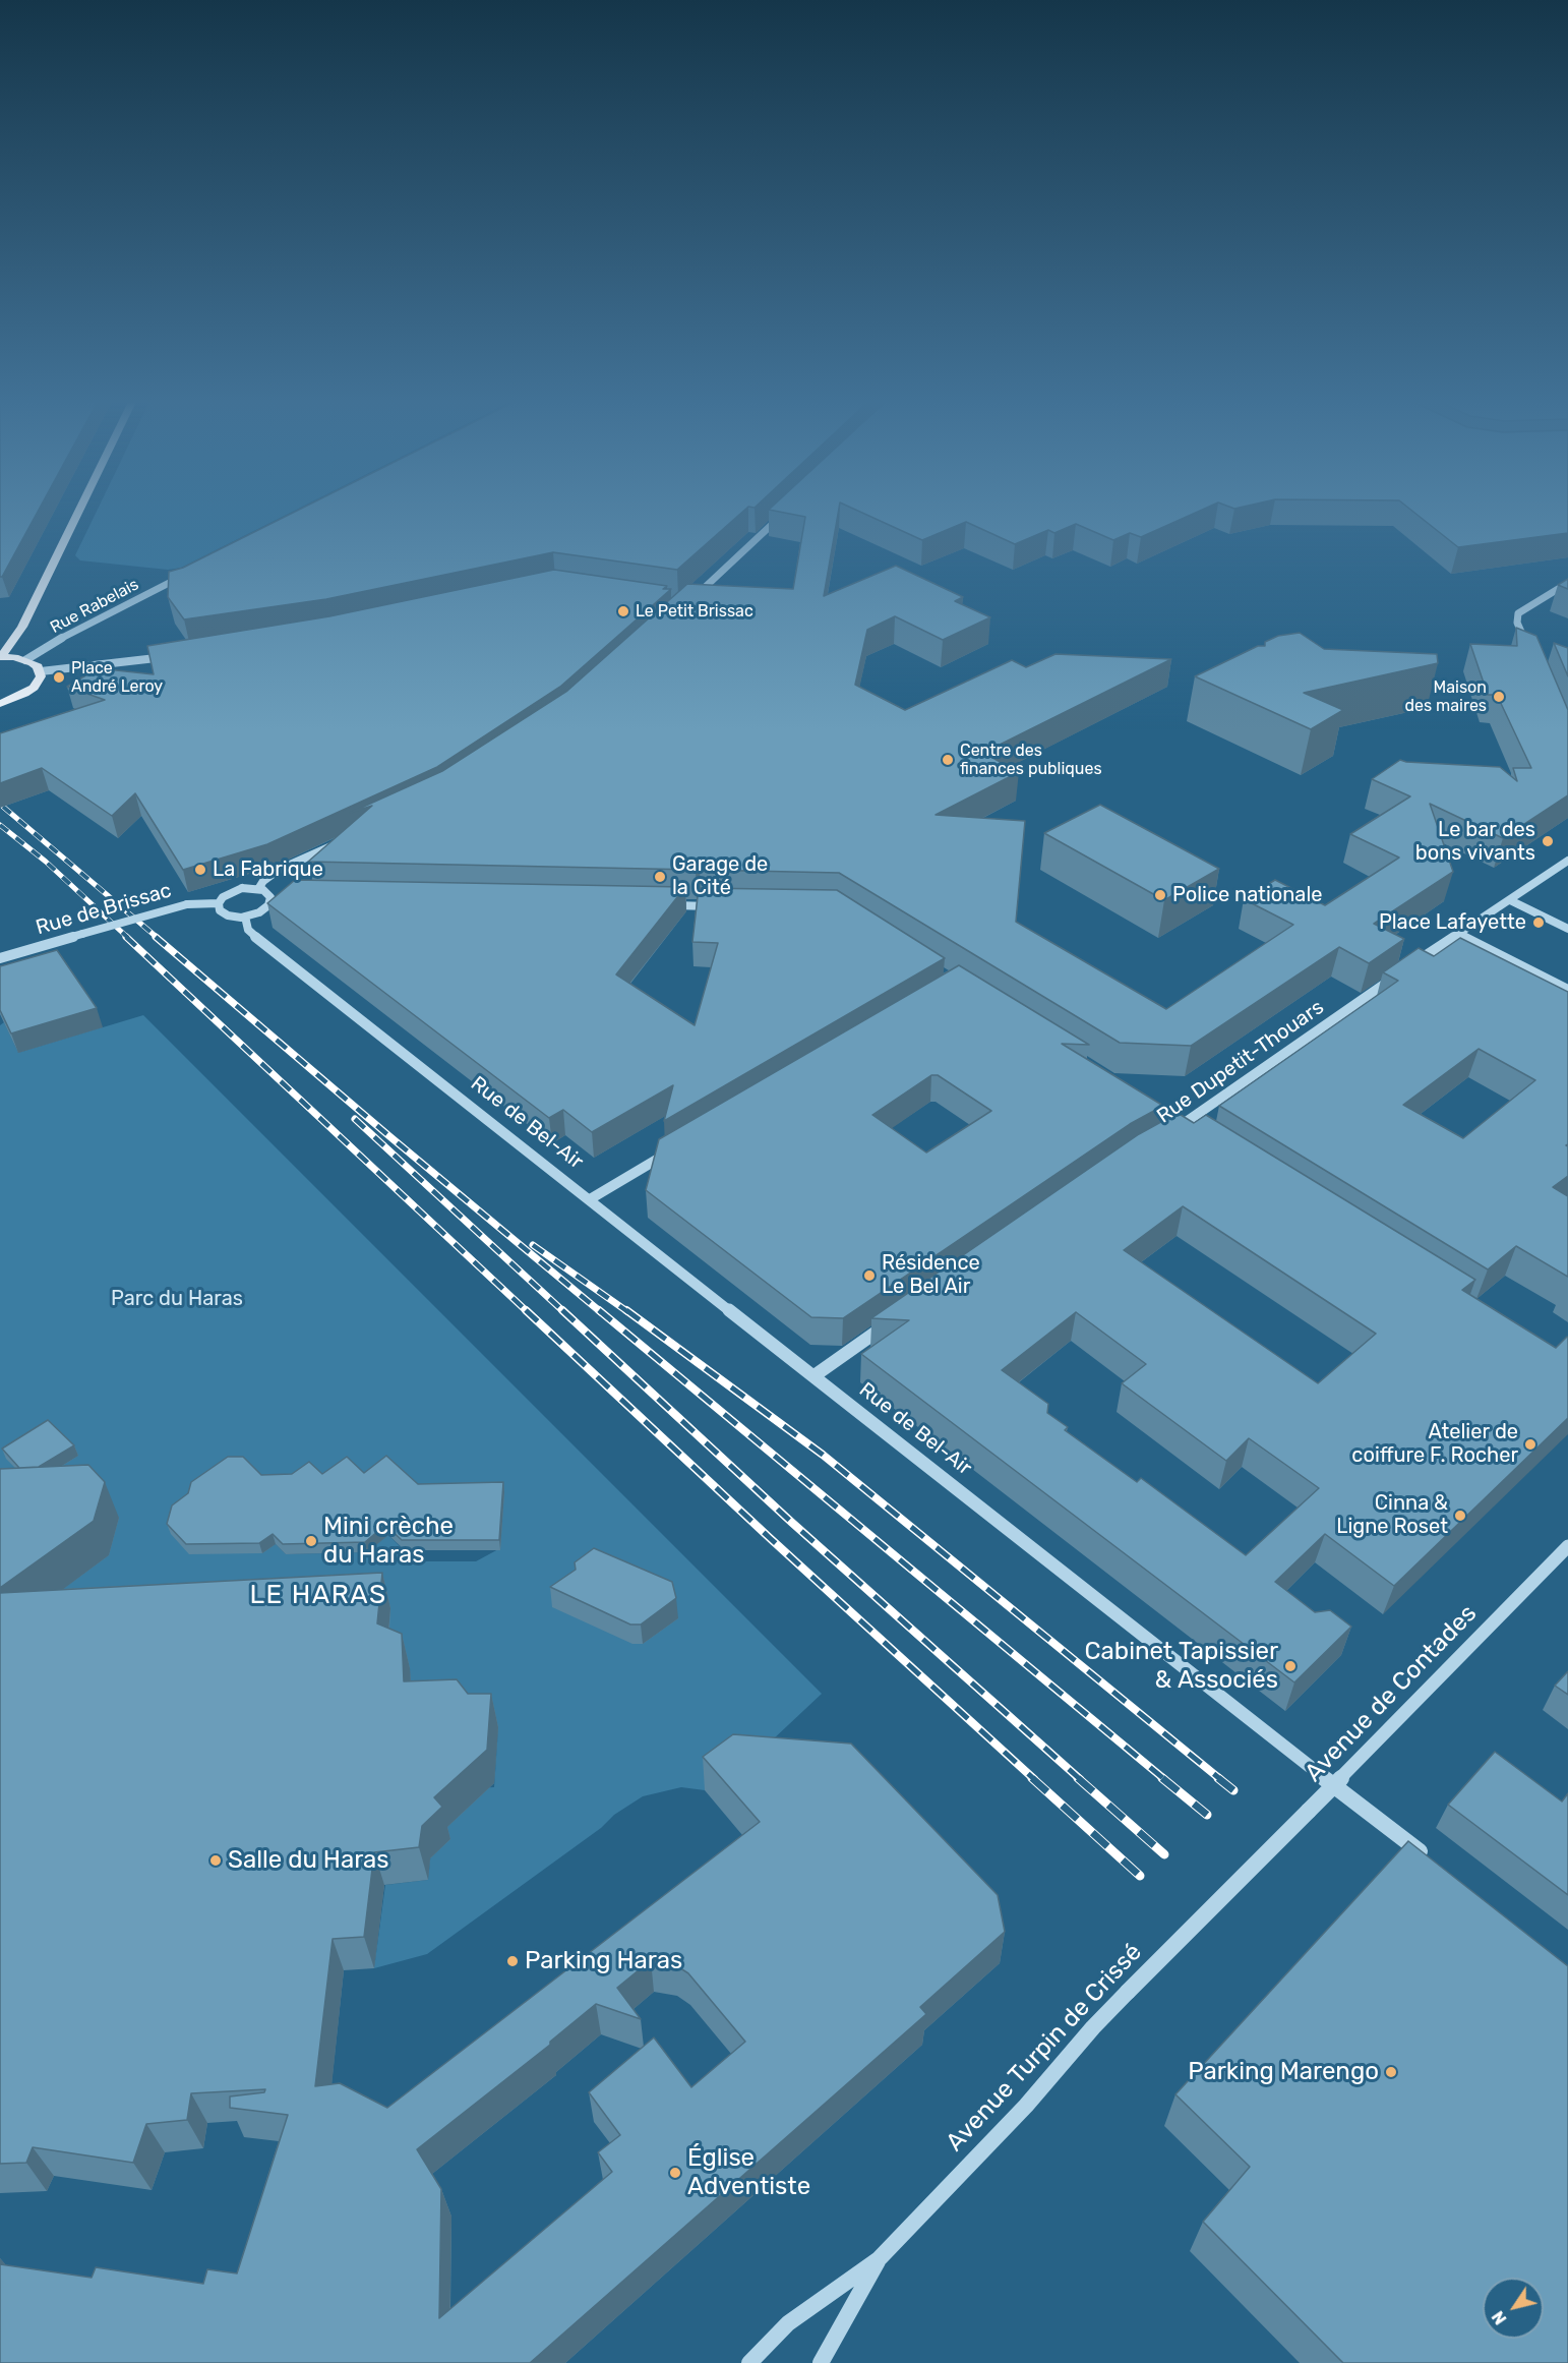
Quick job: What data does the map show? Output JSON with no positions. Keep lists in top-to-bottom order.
{
  "streets": {
    "street": [
      "Rue Rabelais",
      "Rue de Brissac",
      "Rue Dupetit-Thouars",
      "Rue de Bel-Air",
      "Avenue de Contades",
      "Avenue Turpin de Crissé"
    ]
  },
  "crossings": [
    ["Rue de Bel-Air", "Avenue de Contades"],
    ["Avenue de Contades", "Avenue Turpin de Crissé"]
  ],
  "districts": ["LE HARAS"],
  "parks": ["Parc du Haras"],
  "places": [
    "Le Petit Brissac",
    "Place André Leroy",
    "Maison des maires",
    "Centre des finances publiques",
    "Le bar des bons vivants",
    "La Fabrique",
    "Garage de la Cité",
    "Police nationale",
    "Place Lafayette",
    "Résidence Le Bel Air",
    "Atelier de coiffure F. Rocher",
    "Cinna & Ligne Roset",
    "Mini crèche du Haras",
    "Cabinet Tapissier & Associés",
    "Salle du Haras",
    "Parking Haras",
    "Parking Marengo",
    "Église Adventiste"
  ],
  "north": "bottom left"
}
